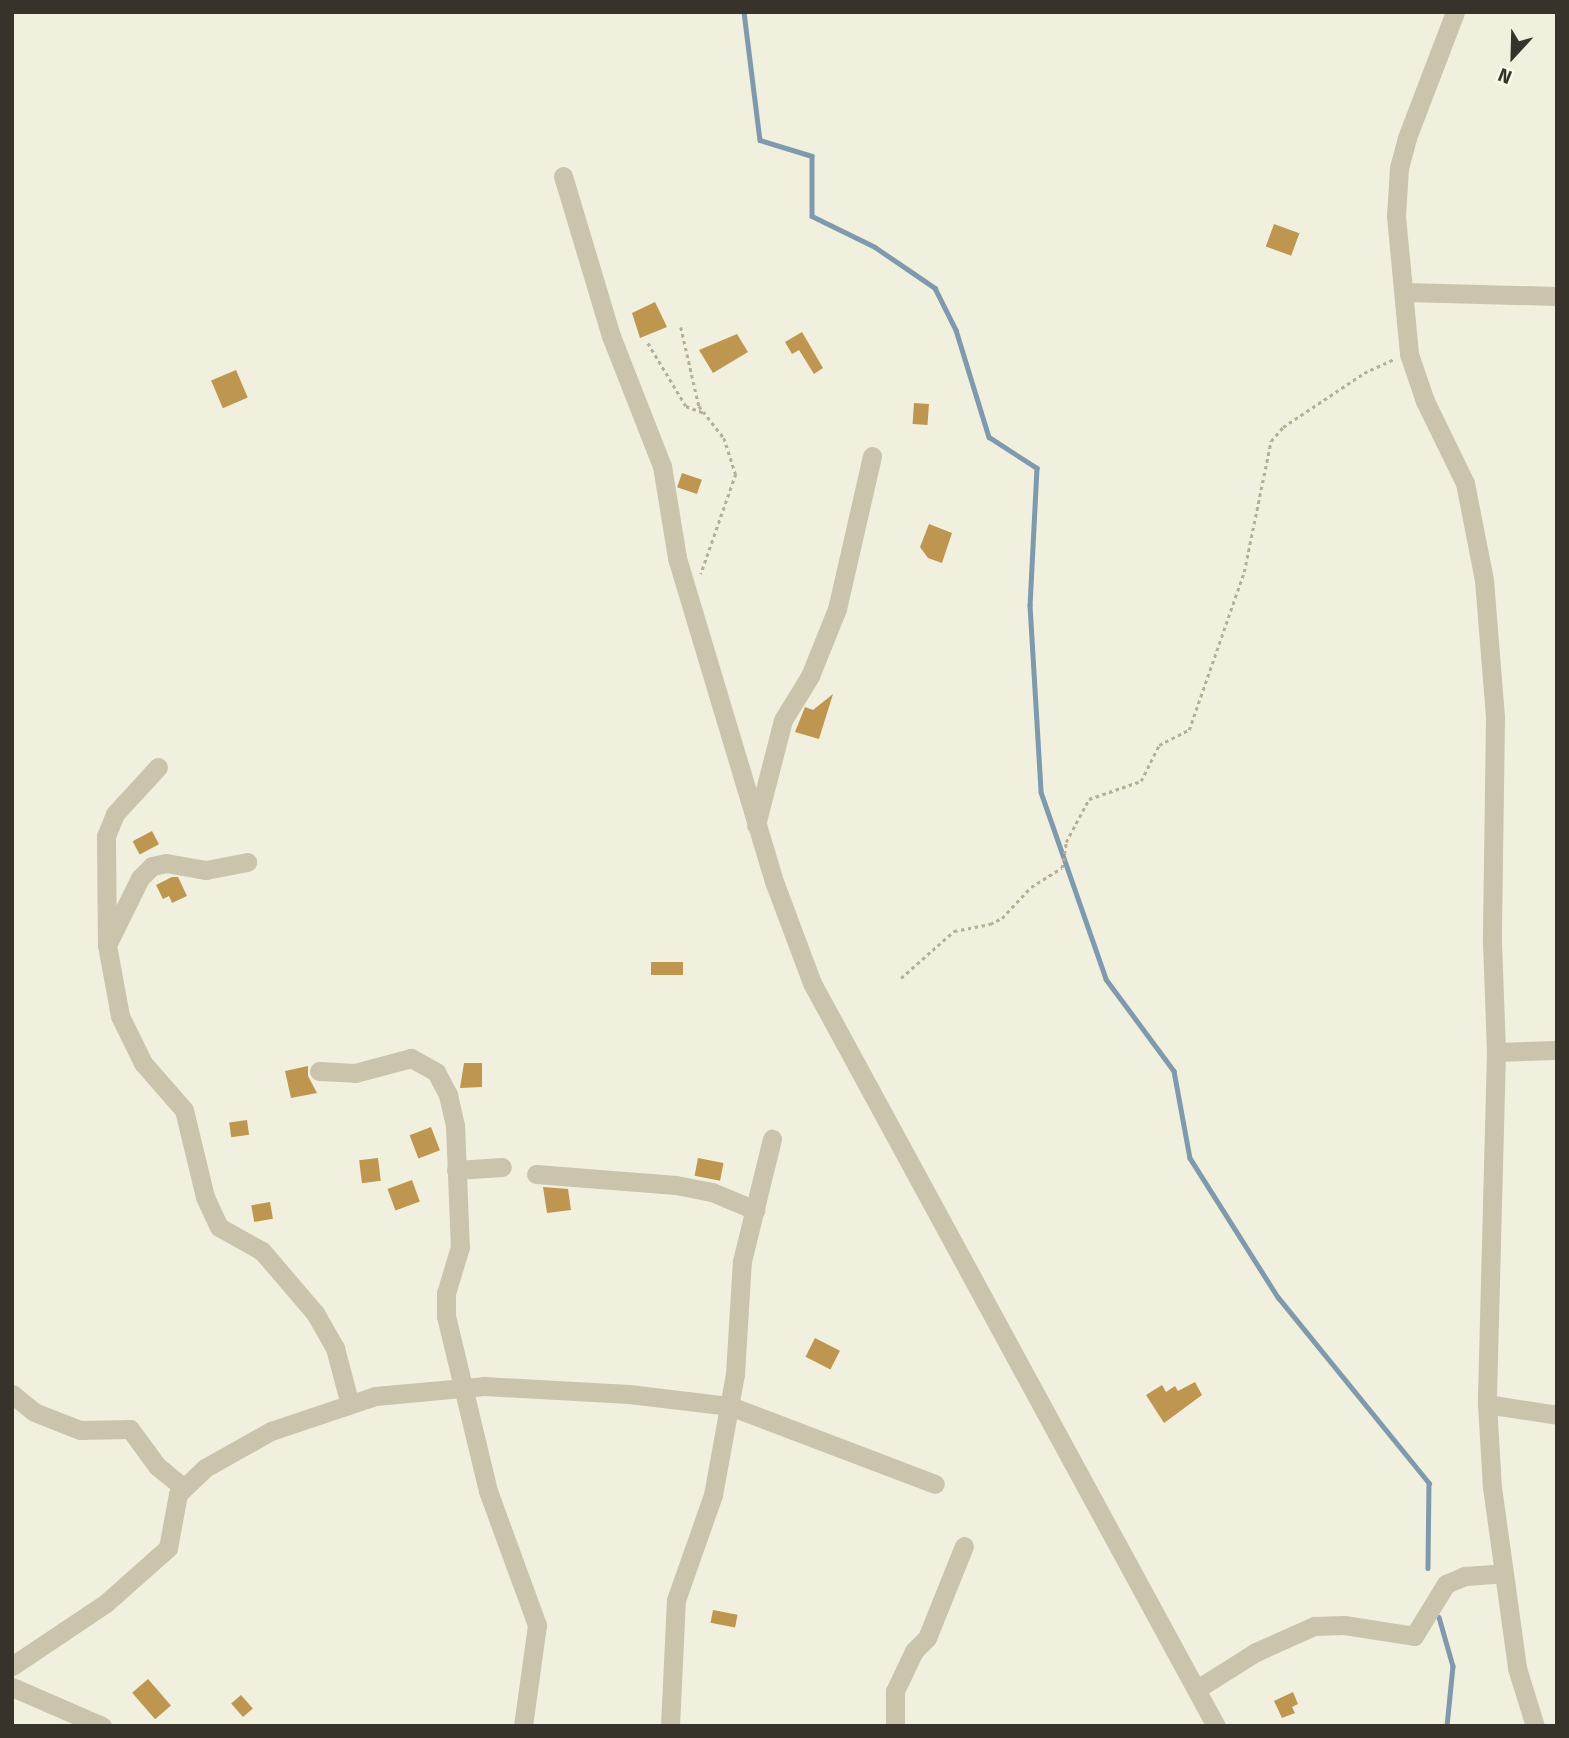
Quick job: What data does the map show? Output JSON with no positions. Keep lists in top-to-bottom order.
{
  "north": "bottom"
}
